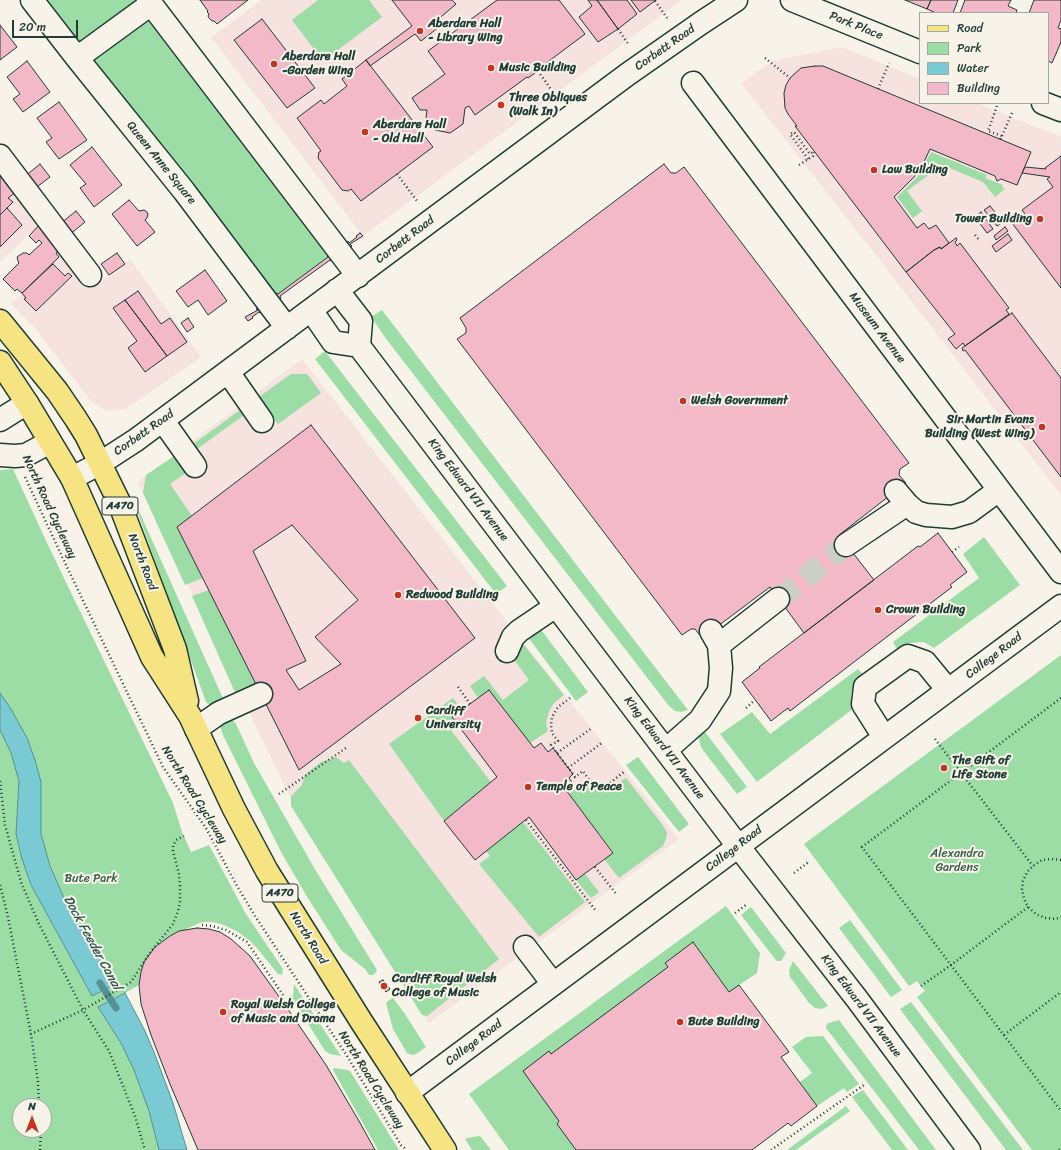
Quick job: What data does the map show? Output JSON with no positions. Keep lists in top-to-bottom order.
{
  "streets": {
    "main road": ["A470", "North Road"],
    "street": [
      "Park Place",
      "Corbett Road",
      "Queen Anne Square",
      "Museum Avenue",
      "King Edward VII Avenue",
      "College Road"
    ],
    "path": ["North Road Cycleway"]
  },
  "crossings": [
    ["Corbett Road", "Queen Anne Square"],
    ["Corbett Road", "North Road"],
    ["King Edward VII Avenue", "College Road"],
    ["North Road", "College Road"]
  ],
  "water": ["Dock Feeder Canal"],
  "parks": ["Alexandra Gardens", "Bute Park"],
  "places": [
    "Aberdare Hall - Library Wing",
    "Aberdare Hall -Garden Wing",
    "Music Building",
    "Three Obliques (Walk In)",
    "Aberdare Hall - Old Hall",
    "Law Building",
    "Tower Building",
    "Welsh Government",
    "Sir Martin Evans Building (West Wing)",
    "Redwood Building",
    "Crown Building",
    "Cardiff University",
    "The Gift of Life Stone",
    "Temple of Peace",
    "Cardiff Royal Welsh College of Music",
    "Royal Welsh College of Music and Drama",
    "Bute Building"
  ],
  "legend": [
    "Road",
    "Park",
    "Water",
    "Building"
  ],
  "scale_bar": "20 m",
  "north": "top"
}
